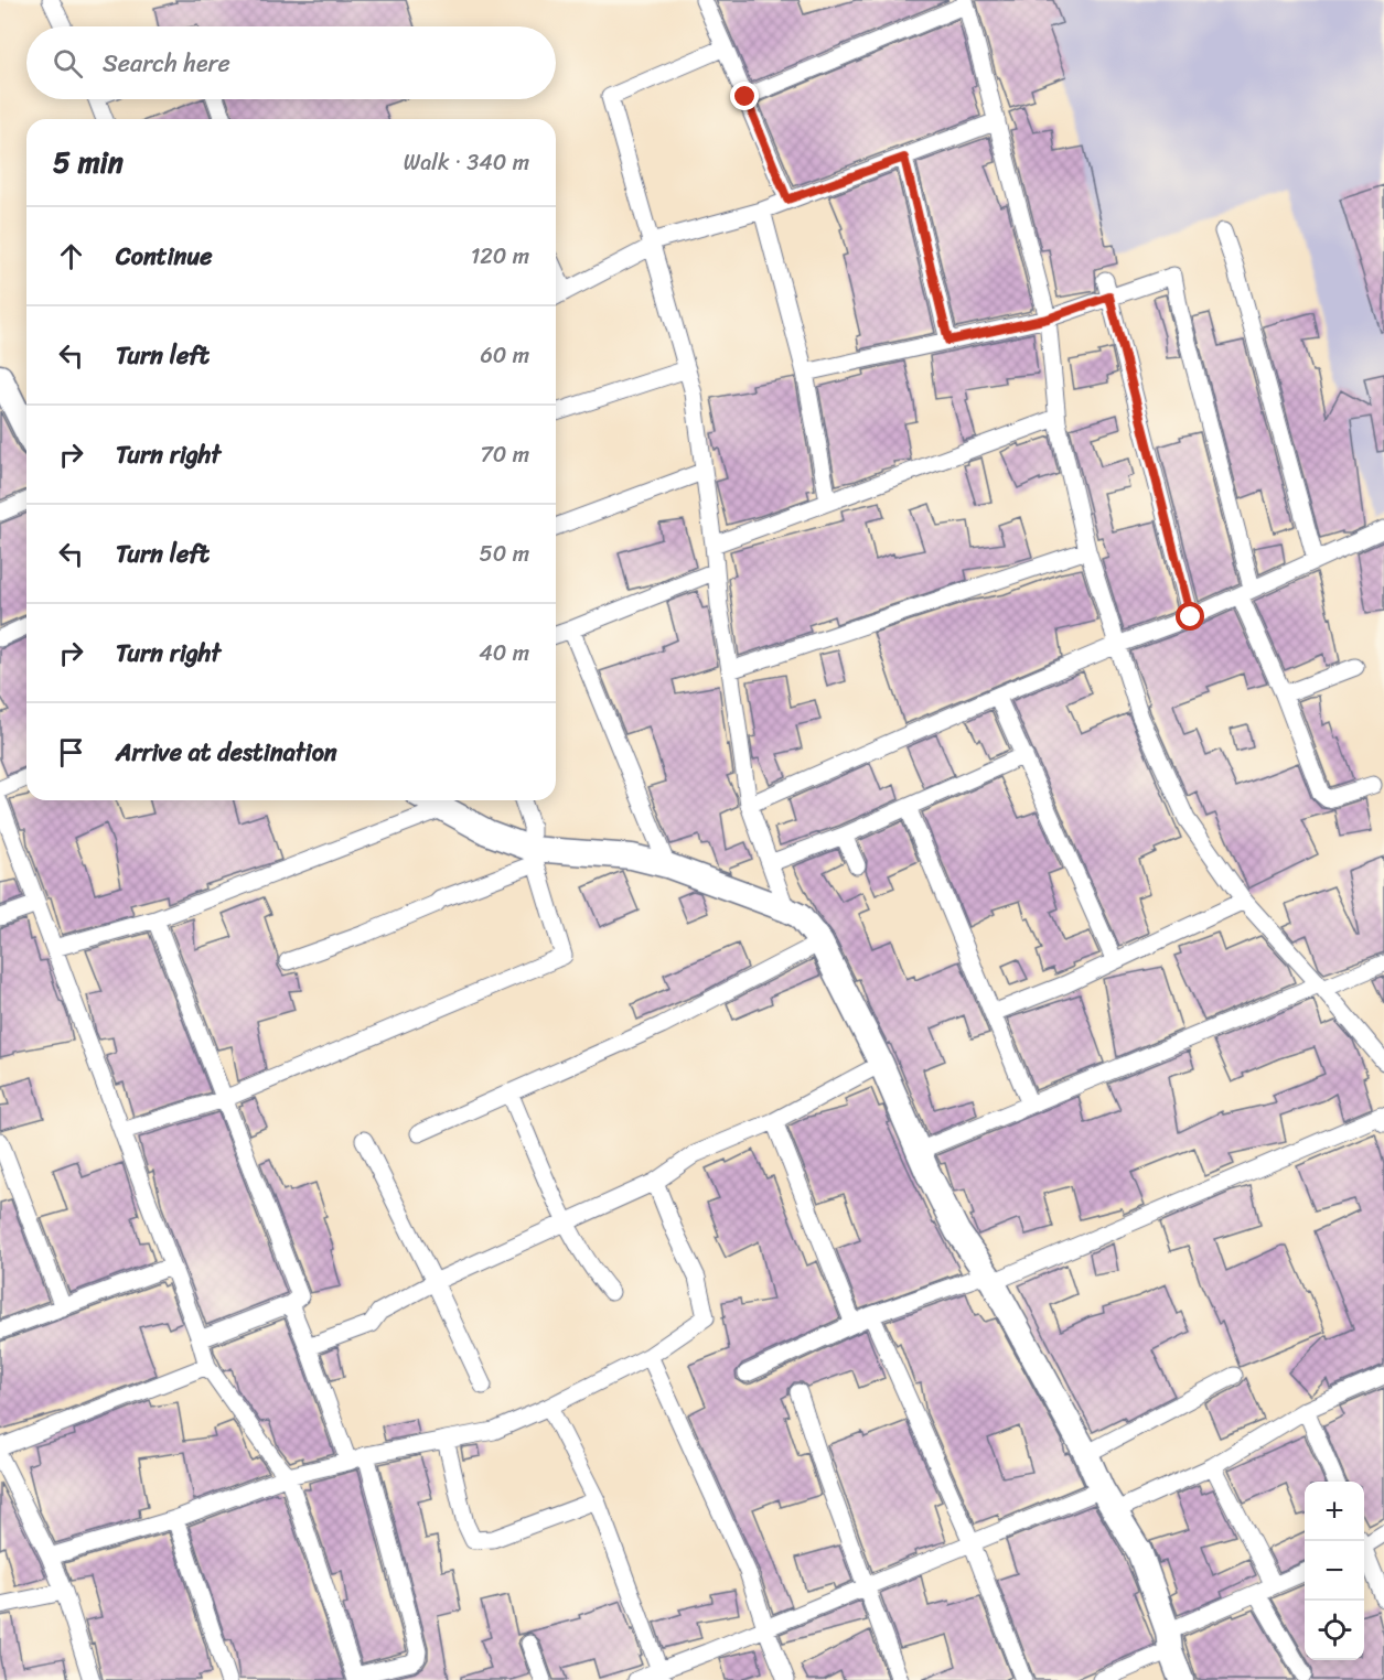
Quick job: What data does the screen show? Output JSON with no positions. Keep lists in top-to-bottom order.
{
  "page": {
    "search": "Search here",
    "heading": ["5 min", "Walk · 340 m"],
    "list": [
      ["Continue", "120 m"],
      ["Turn left", "60 m"],
      ["Turn right", "70 m"],
      ["Turn left", "50 m"],
      ["Turn right", "40 m"],
      "Arrive at destination"
    ],
    "map_buttons": ["+", "−"]
  }
}
